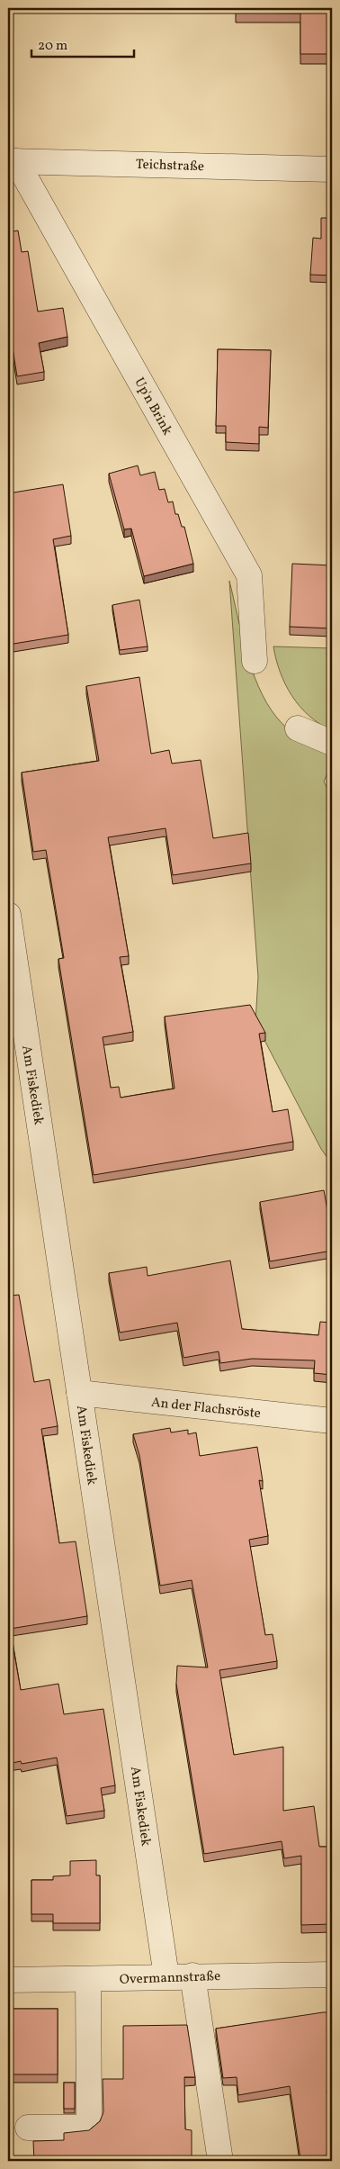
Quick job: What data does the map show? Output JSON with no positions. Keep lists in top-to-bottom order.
{
  "streets": {
    "street": [
      "Teichstraße",
      "Up'n Brink",
      "Am Fiskediek",
      "An der Flachsröste",
      "Overmannstraße"
    ]
  },
  "crossings": [
    ["Teichstraße", "Up'n Brink"],
    ["Am Fiskediek", "An der Flachsröste"],
    ["Am Fiskediek", "Overmannstraße"]
  ],
  "scale_bar": "20 m"
}
